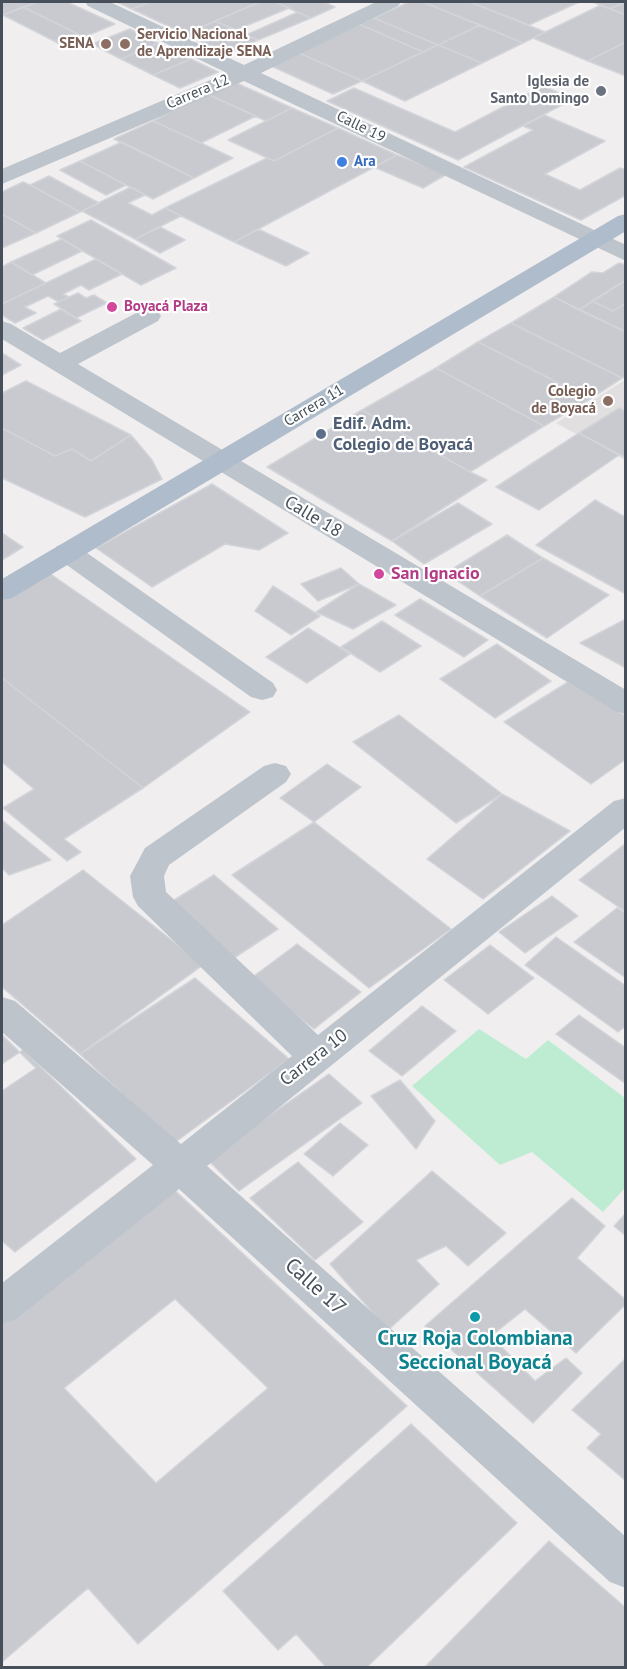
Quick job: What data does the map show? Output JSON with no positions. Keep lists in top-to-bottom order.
{
  "streets": {
    "main road": ["Carrera 11"],
    "street": [
      "Carrera 12",
      "Calle 19",
      "Calle 18",
      "Carrera 10",
      "Calle 17"
    ]
  },
  "crossings": [
    ["Carrera 12", "Calle 19"],
    ["Calle 19", "Carrera 11"],
    ["Carrera 11", "Calle 18"],
    ["Carrera 10", "Calle 17"]
  ],
  "places": [
    "SENA",
    "Servicio Nacional de Aprendizaje SENA",
    "Iglesia de Santo Domingo",
    "Ara",
    "Boyacá Plaza",
    "Colegio de Boyacá",
    "Edif. Adm. Colegio de Boyacá",
    "San Ignacio",
    "Cruz Roja Colombiana Seccional Boyacá"
  ]
}
